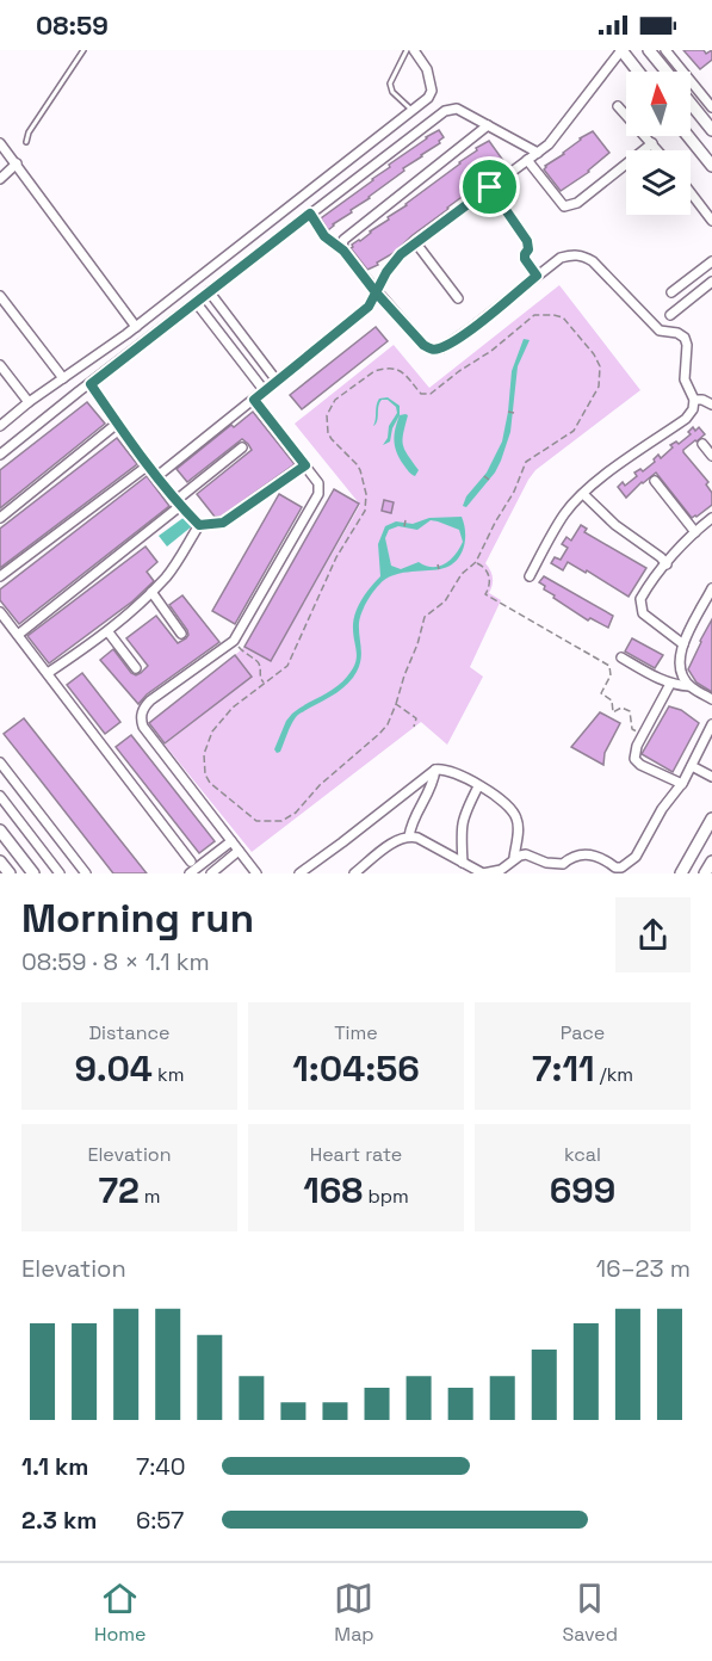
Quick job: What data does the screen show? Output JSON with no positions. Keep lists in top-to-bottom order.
{
  "north": "top",
  "page": {
    "status": "08:59",
    "heading": ["Morning run", "08:59 · 8 × 1.1 km"],
    "stats": [
      ["Distance", "9.04 km"],
      ["Time", "1:04:56"],
      ["Pace", "7:11 /km"],
      ["Elevation", "72 m"],
      ["Heart rate", "168 bpm"],
      ["kcal", "699"]
    ],
    "chart": ["Elevation", "16–23 m"],
    "list": [
      {
        "name": "1.1 km",
        "note": "7:40"
      },
      {
        "name": "2.3 km",
        "note": "6:57"
      }
    ],
    "tabs": ["Home", "Map", "Saved"]
  }
}
